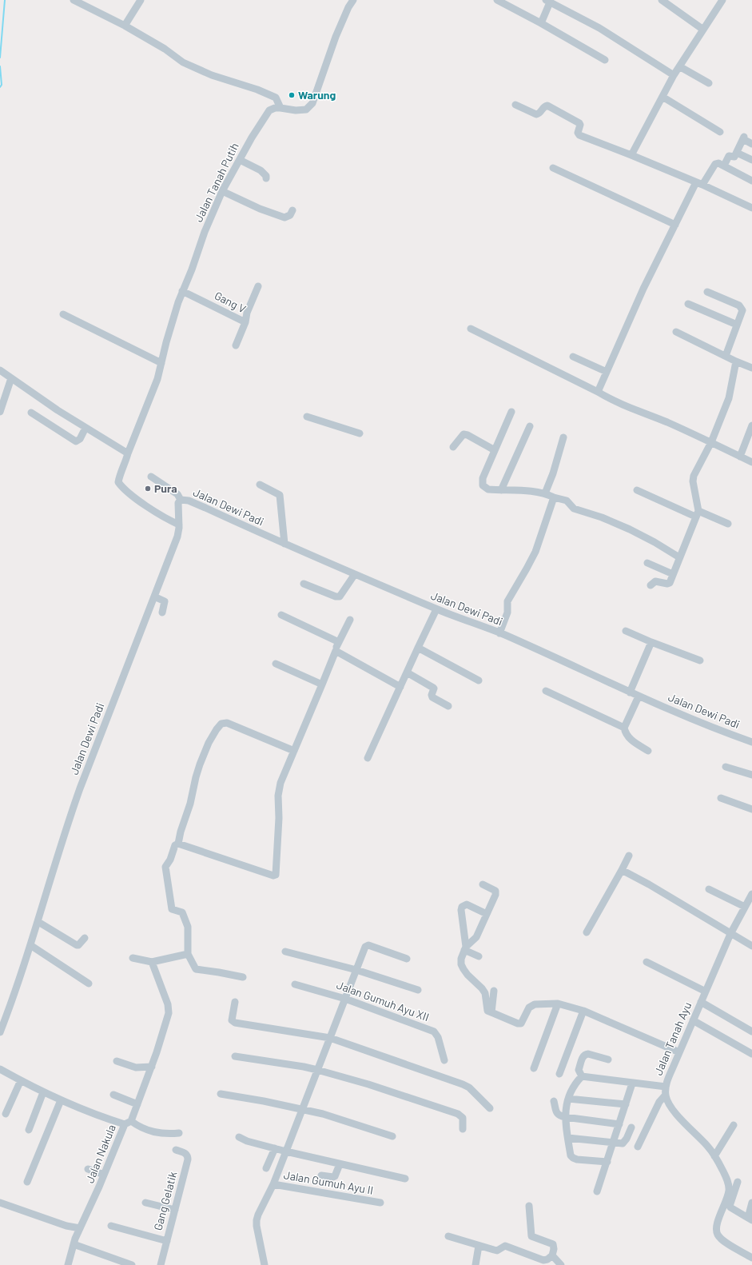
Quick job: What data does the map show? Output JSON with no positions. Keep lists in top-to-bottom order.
{
  "streets": {
    "street": [
      "Jalan Tanah Putih",
      "Gang V",
      "Jalan Dewi Padi",
      "Jalan Gumuh Ayu XII",
      "Jalan Tanah Ayu",
      "Jalan Nakula",
      "Jalan Gumuh Ayu II",
      "Gang Gelatik"
    ]
  },
  "crossings": [
    ["Jalan Tanah Putih", "Gang V"],
    ["Jalan Tanah Putih", "Jalan Dewi Padi"]
  ],
  "places": ["Warung", "Pura"]
}
